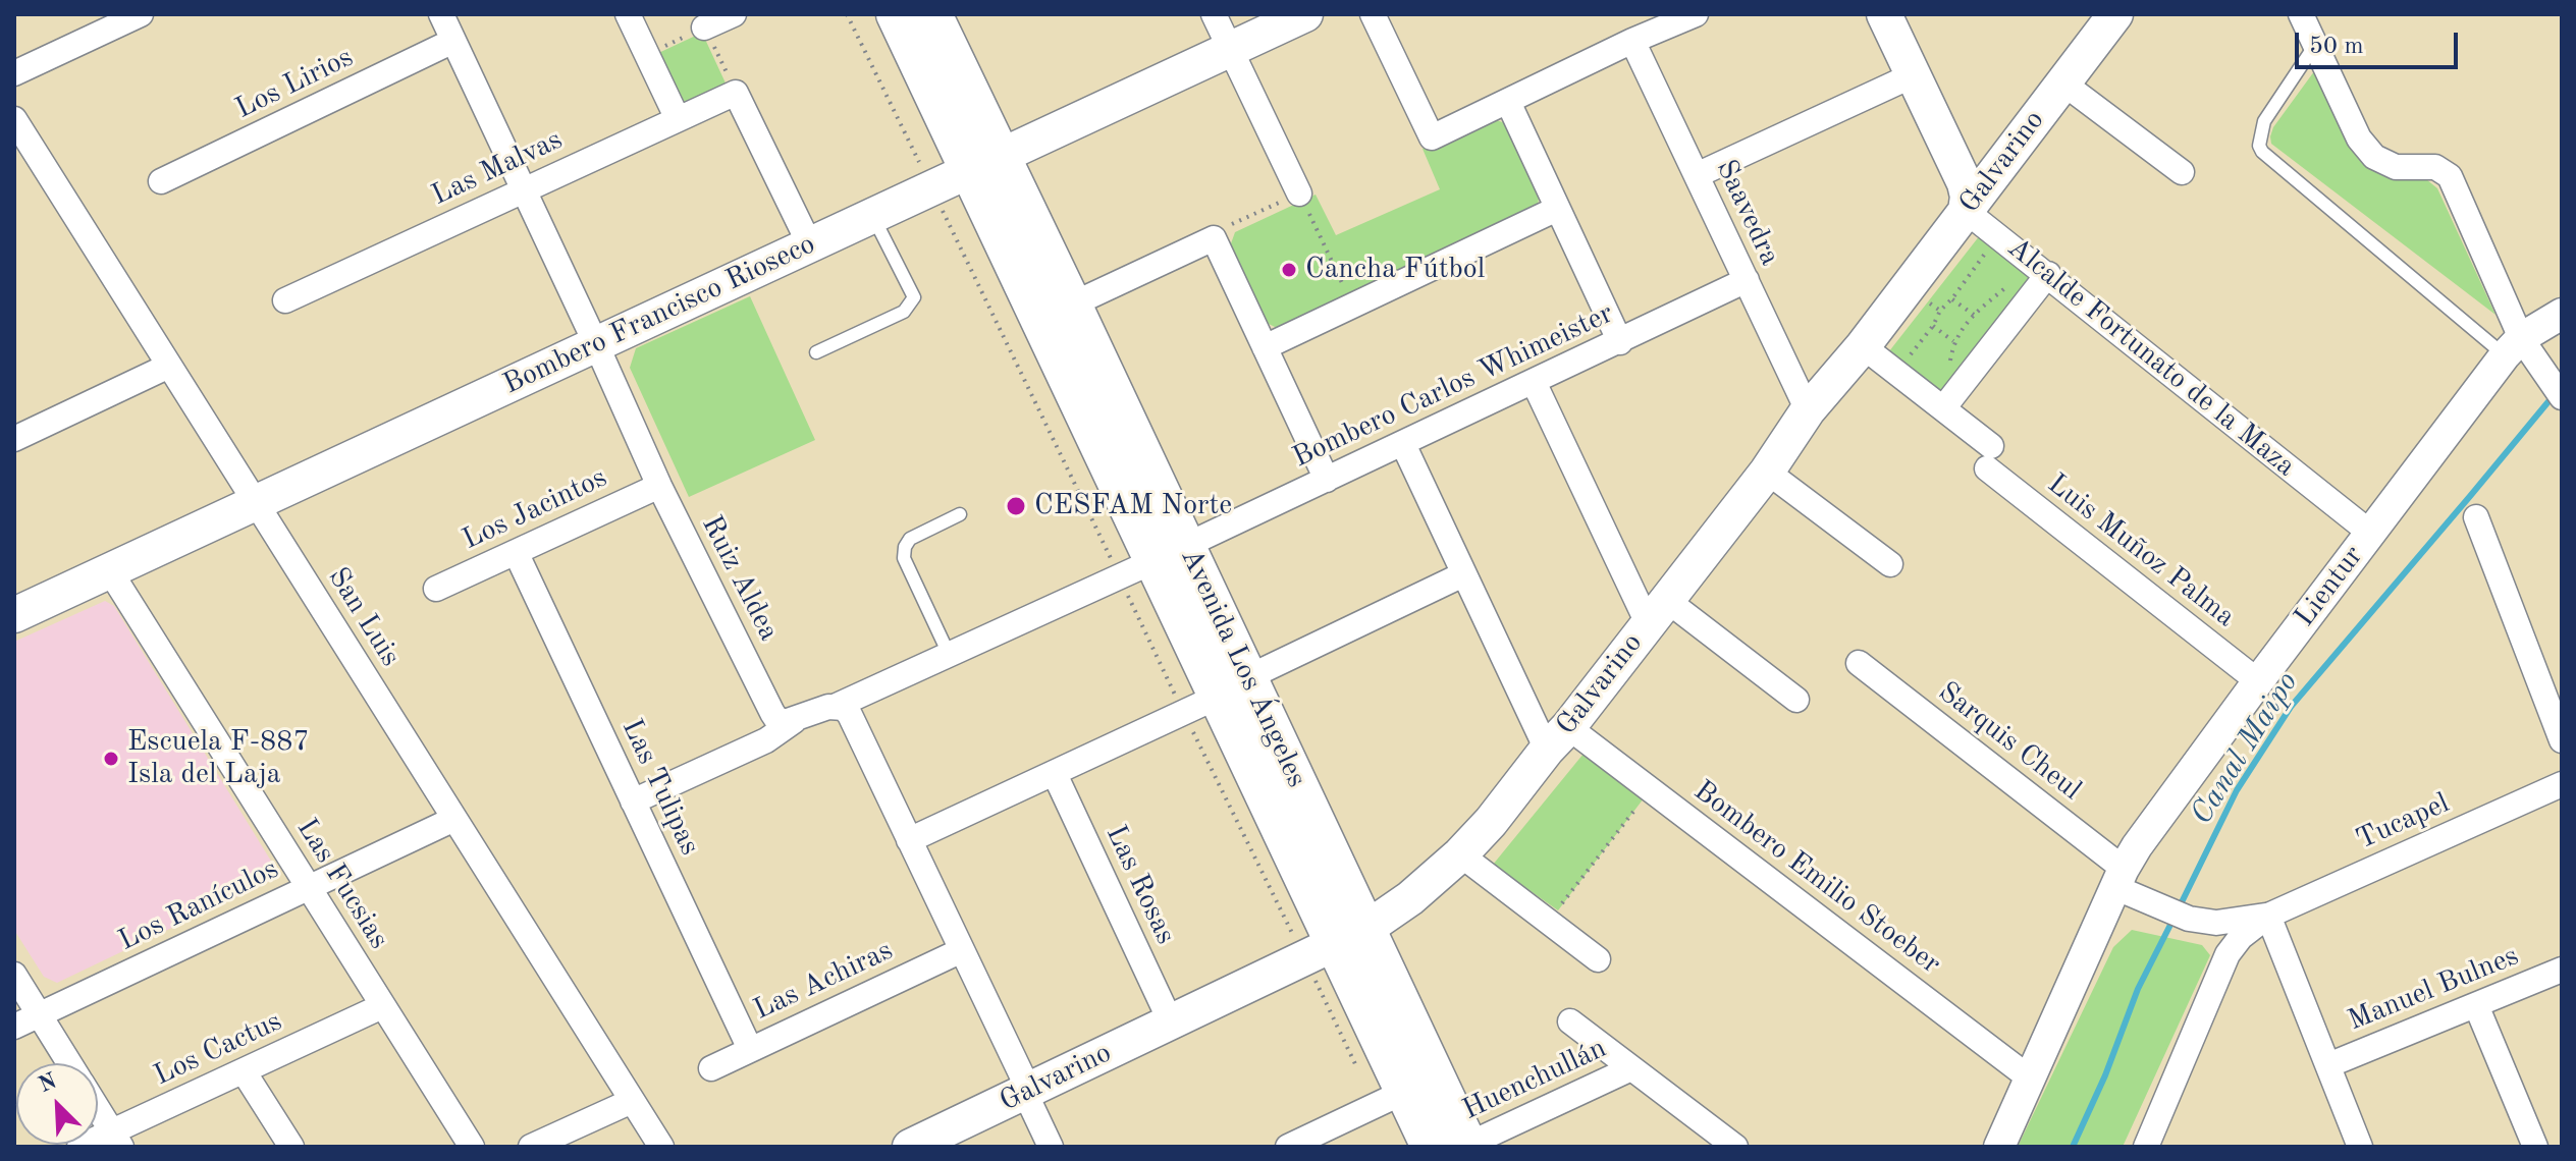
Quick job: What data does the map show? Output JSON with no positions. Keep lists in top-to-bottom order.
{
  "streets": {
    "main road": ["Galvarino", "Bombero Francisco Rioseco", "Avenida Los Ángeles"],
    "street": [
      "Los Lirios",
      "Las Malvas",
      "Saavedra",
      "Alcalde Fortunato de la Maza",
      "Bombero Carlos Whimeister",
      "Los Jacintos",
      "Luis Muñoz Palma",
      "Ruiz Aldea",
      "Lientur",
      "San Luis",
      "Sarquis Cheul",
      "Las Tulipas",
      "Tucapel",
      "Bombero Emilio Stoeber",
      "Las Fucsias",
      "Las Rosas",
      "Los Ranículos",
      "Las Achiras",
      "Manuel Bulnes",
      "Los Cactus",
      "Huenchullán"
    ]
  },
  "crossings": [
    ["Los Lirios", "Ruiz Aldea"],
    ["Galvarino", "Saavedra"],
    ["Galvarino", "Alcalde Fortunato de la Maza"],
    ["Galvarino", "Luis Muñoz Palma"],
    ["Galvarino", "Avenida Los Ángeles"],
    ["Galvarino", "Bombero Emilio Stoeber"],
    ["Galvarino", "Las Rosas"],
    ["Las Malvas", "Ruiz Aldea"],
    ["Saavedra", "Bombero Carlos Whimeister"],
    ["Bombero Francisco Rioseco", "Ruiz Aldea"],
    ["Bombero Francisco Rioseco", "San Luis"],
    ["Bombero Francisco Rioseco", "Avenida Los Ángeles"],
    ["Bombero Francisco Rioseco", "Las Fucsias"],
    ["Alcalde Fortunato de la Maza", "Lientur"],
    ["Bombero Carlos Whimeister", "Avenida Los Ángeles"],
    ["Bombero Carlos Whimeister", "Bombero Emilio Stoeber"],
    ["Los Jacintos", "Ruiz Aldea"],
    ["Los Jacintos", "Las Tulipas"],
    ["Luis Muñoz Palma", "Lientur"],
    ["Lientur", "Sarquis Cheul"],
    ["Lientur", "Tucapel"],
    ["Lientur", "Bombero Emilio Stoeber"],
    ["San Luis", "Los Ranículos"],
    ["Avenida Los Ángeles", "Huenchullán"],
    ["Sarquis Cheul", "Tucapel"],
    ["Las Tulipas", "Las Achiras"],
    ["Las Fucsias", "Los Ranículos"],
    ["Las Fucsias", "Los Cactus"]
  ],
  "water": ["Canal Maipo"],
  "places": ["Cancha Fútbol", "CESFAM Norte", "Escuela F-887 Isla del Laja"],
  "scale_bar": "50 m",
  "north": "top left"
}
